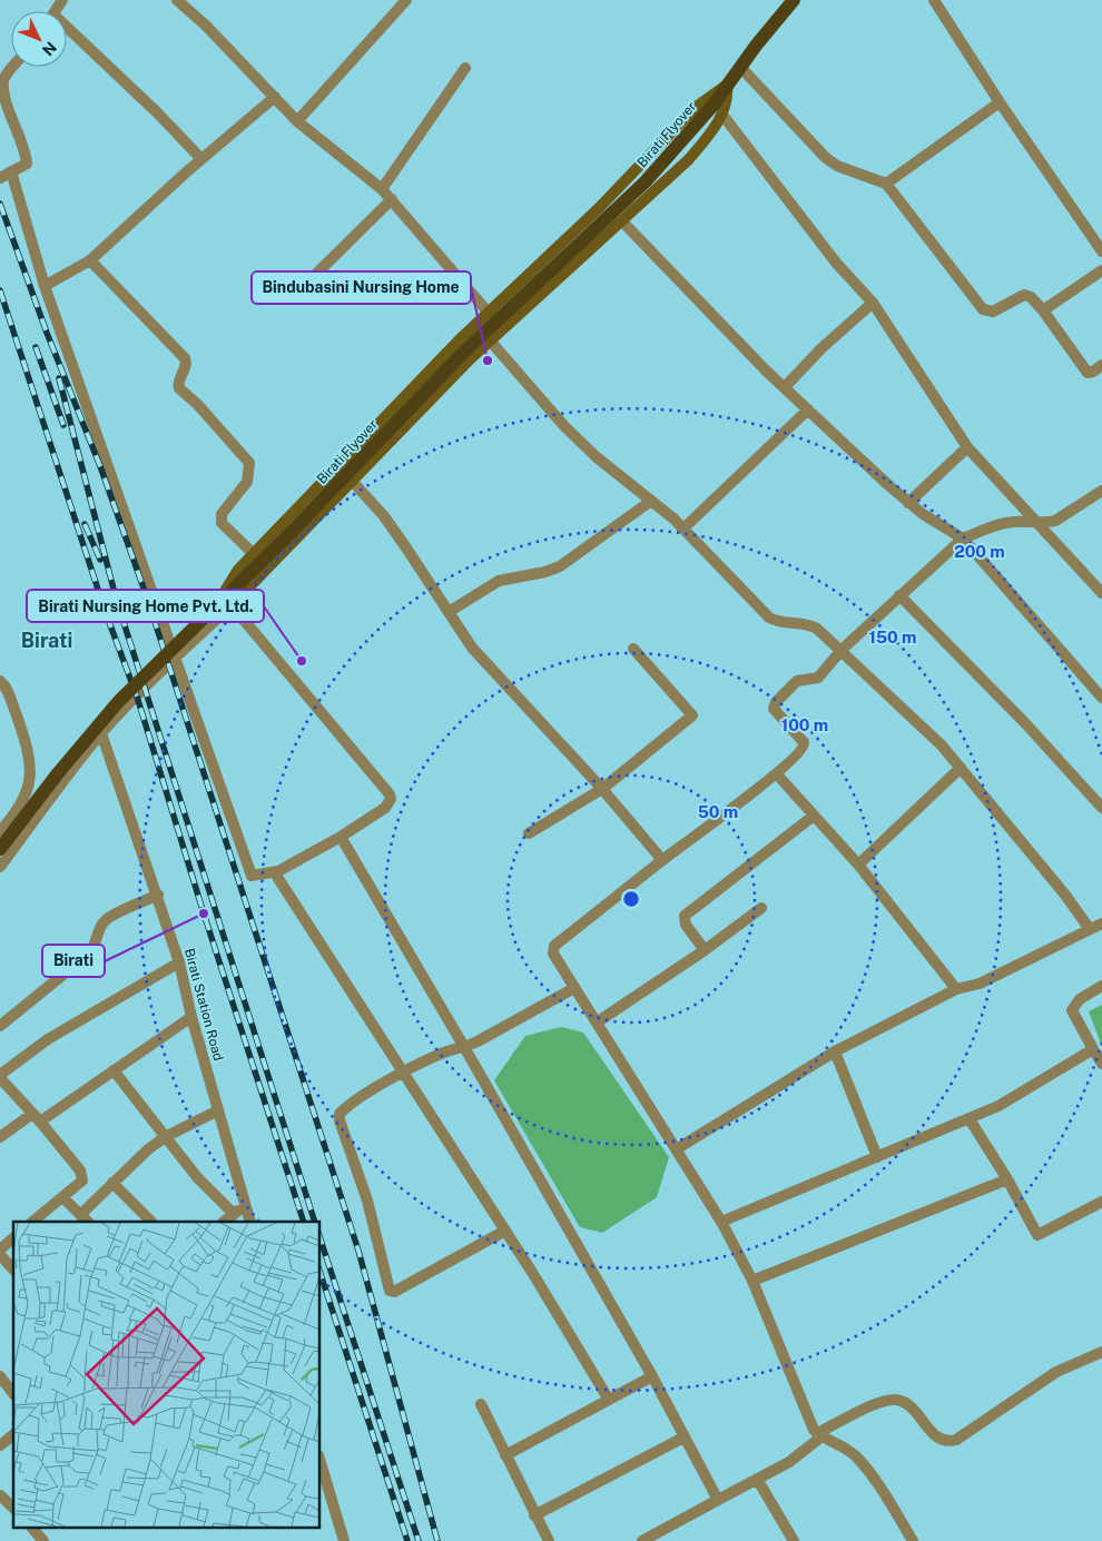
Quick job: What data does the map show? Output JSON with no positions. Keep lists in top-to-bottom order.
{
  "streets": {
    "main road": ["Birati Flyover"],
    "street": ["Birati Station Road"]
  },
  "districts": ["Birati"],
  "places": ["Bindubasini Nursing Home", "Birati Nursing Home Pvt. Ltd.", "Birati"],
  "north": "bottom right",
  "rings": [
    "200 m",
    "150 m",
    "100 m",
    "50 m"
  ]
}
